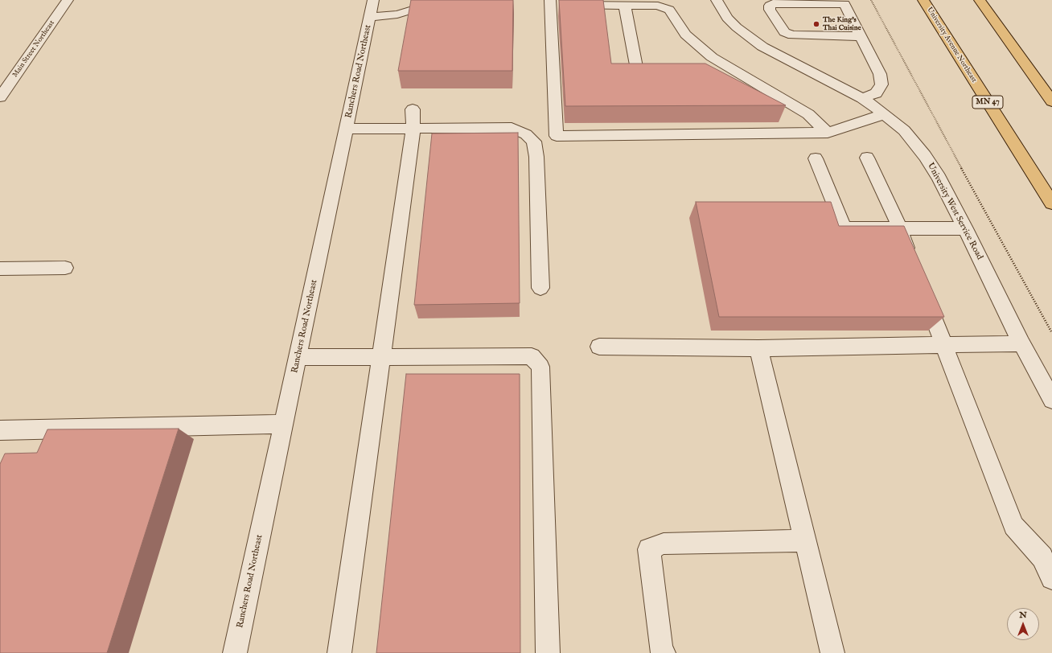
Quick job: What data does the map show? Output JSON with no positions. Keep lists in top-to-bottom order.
{
  "streets": {
    "main road": ["University Avenue Northeast", "MN 47"],
    "street": ["Main Street Northeast", "Ranchers Road Northeast", "University West Service Road"]
  },
  "places": ["The King's Thai Cuisine"],
  "north": "top"
}
